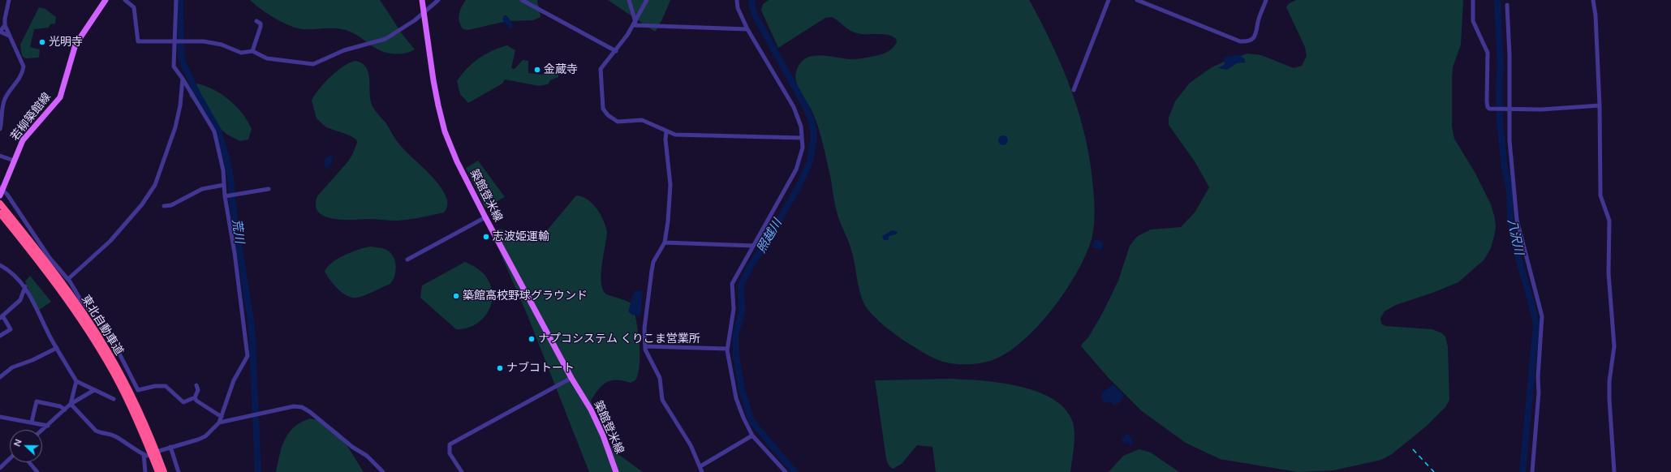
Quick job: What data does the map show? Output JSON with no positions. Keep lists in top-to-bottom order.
{
  "streets": {
    "highway": ["東北自動車道"],
    "main road": ["若柳築館線", "築館登米線"]
  },
  "water": ["荒川", "照越川", "八沢川"],
  "places": [
    "光明寺",
    "金蔵寺",
    "志波姫運輸",
    "築館高校野球グラウンド",
    "ナプコシステム くりこま営業所",
    "ナブコトート"
  ],
  "north": "left"
}
